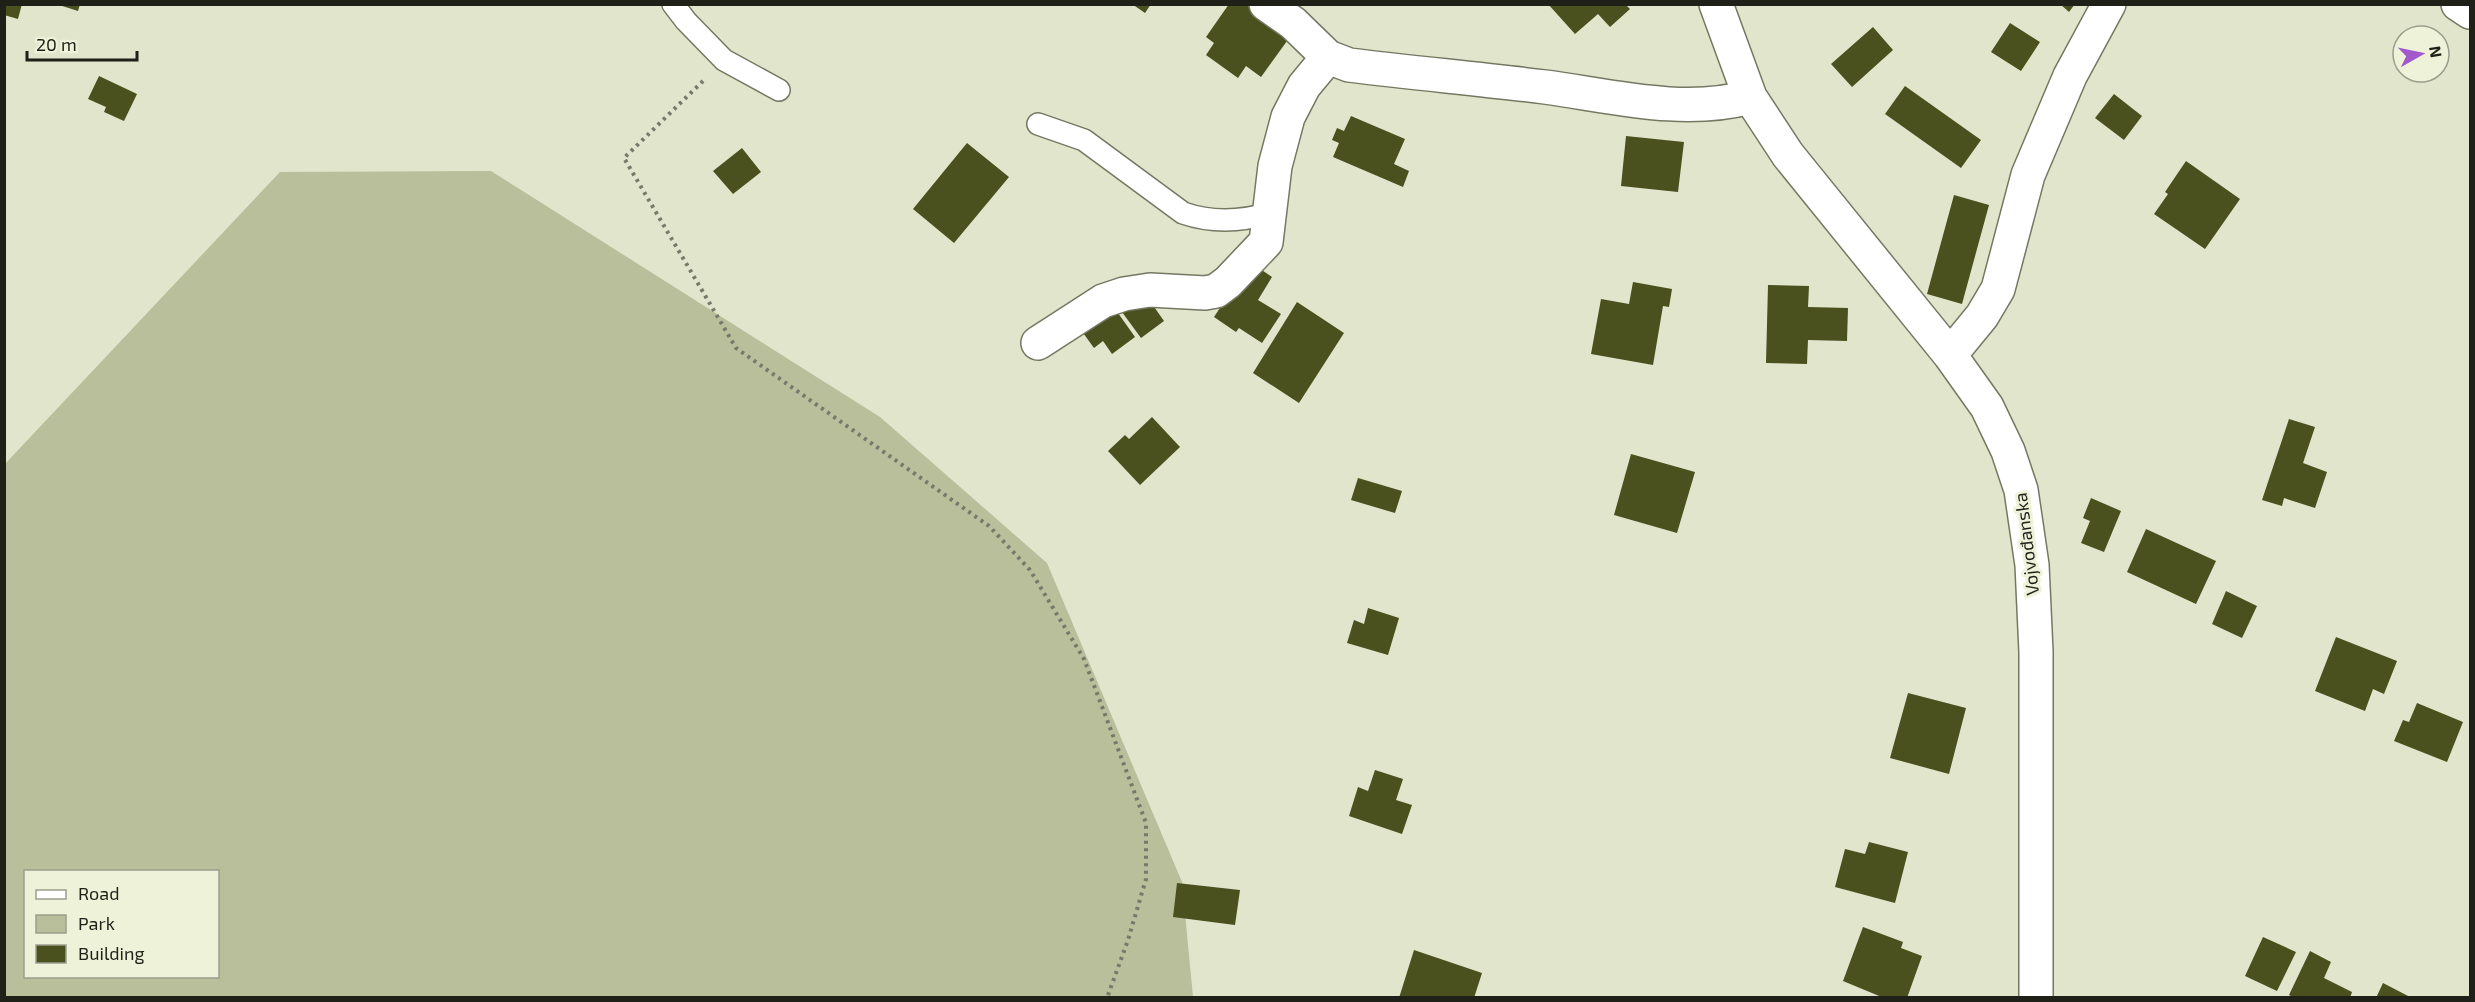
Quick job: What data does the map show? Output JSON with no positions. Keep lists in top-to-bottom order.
{
  "streets": {
    "street": ["Vojvođanska"]
  },
  "legend": ["Road", "Park", "Building"],
  "scale_bar": "20 m",
  "north": "right"
}
